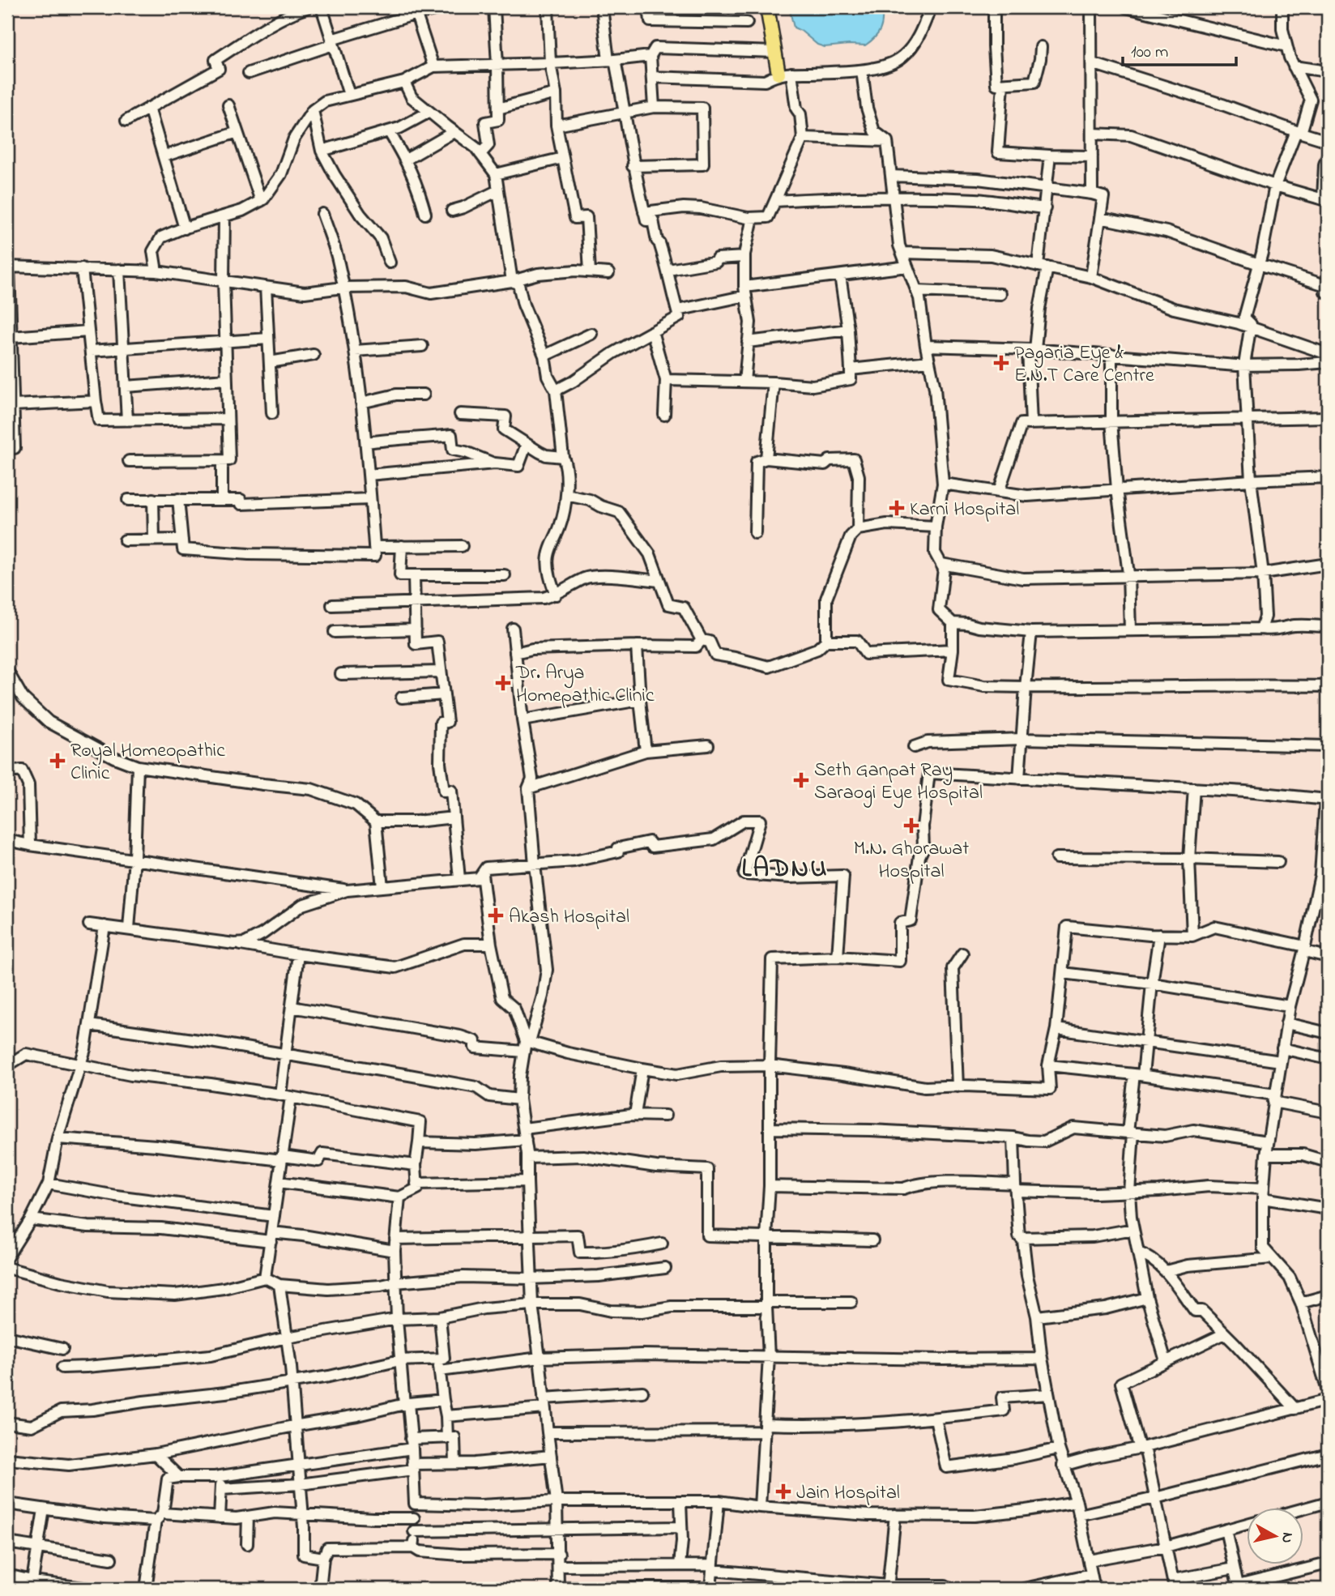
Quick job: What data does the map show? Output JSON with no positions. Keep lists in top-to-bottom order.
{
  "districts": ["LADNU"],
  "places": {
    "health": [
      "Pagaria Eye & E.N.T Care Centre",
      "Karni Hospital",
      "Dr. Arya Homepathic Clinic",
      "Royal Homeopathic Clinic",
      "Seth Ganpat Ray Saraogi Eye Hospital",
      "M.N. Ghorawat Hospital",
      "Akash Hospital",
      "Jain Hospital"
    ]
  },
  "scale_bar": "100 m",
  "north": "right"
}
